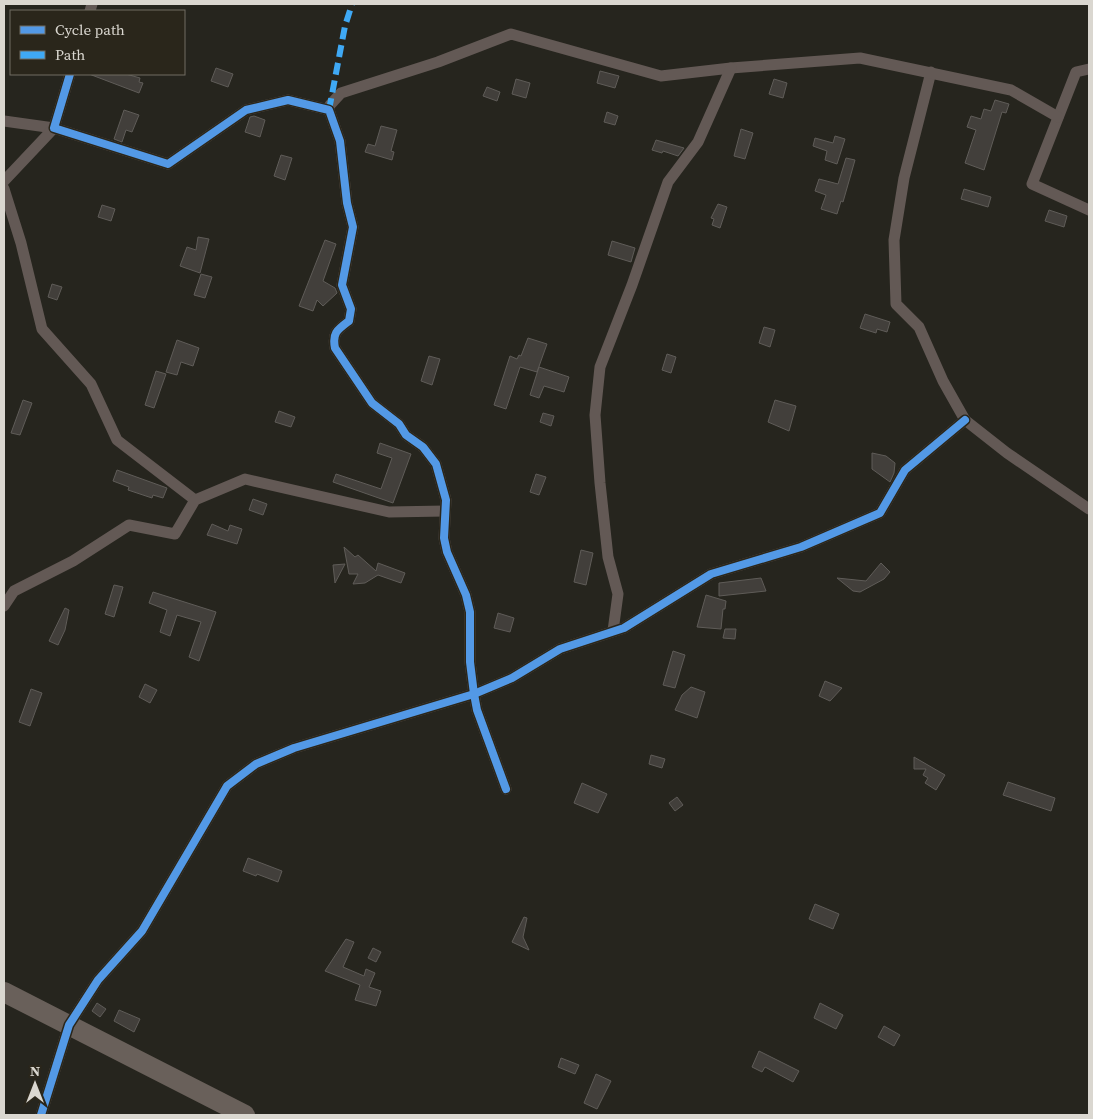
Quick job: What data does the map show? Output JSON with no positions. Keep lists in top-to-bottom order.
{
  "legend": ["Cycle path", "Path"],
  "north": "top"
}
